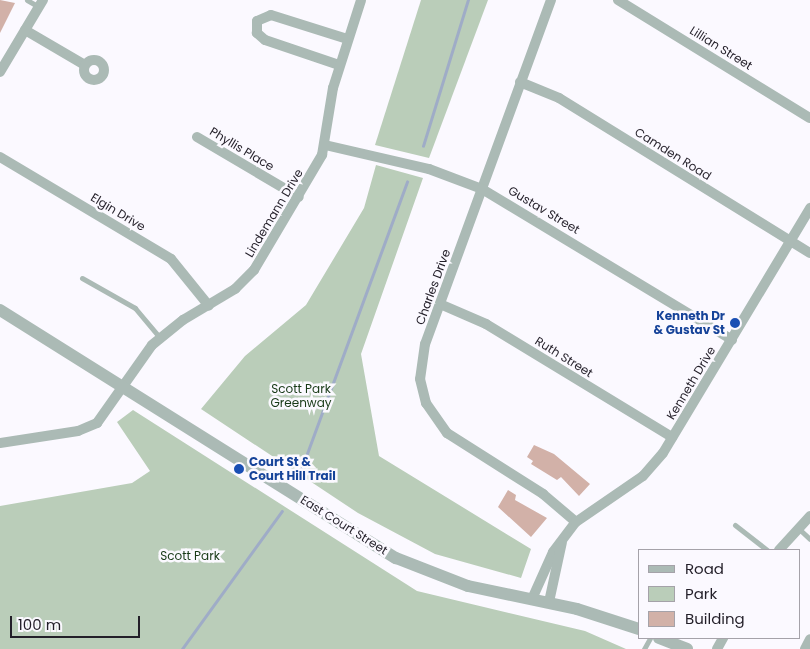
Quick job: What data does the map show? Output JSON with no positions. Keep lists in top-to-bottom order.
{
  "streets": {
    "street": [
      "Lillian Street",
      "Phyllis Place",
      "Camden Road",
      "Gustav Street",
      "Elgin Drive",
      "Lindemann Drive",
      "Charles Drive",
      "Ruth Street",
      "Kenneth Drive",
      "East Court Street"
    ]
  },
  "crossings": [
    ["Phyllis Place", "Lindemann Drive"],
    ["Camden Road", "Charles Drive"],
    ["Camden Road", "Kenneth Drive"],
    ["Gustav Street", "Lindemann Drive"],
    ["Gustav Street", "Charles Drive"],
    ["Gustav Street", "Kenneth Drive"],
    ["Elgin Drive", "Lindemann Drive"],
    ["Lindemann Drive", "East Court Street"],
    ["Charles Drive", "Ruth Street"],
    ["Charles Drive", "Kenneth Drive"],
    ["Ruth Street", "Kenneth Drive"],
    ["Kenneth Drive", "East Court Street"]
  ],
  "parks": ["Scott Park Greenway", "Scott Park"],
  "places": ["Kenneth Dr & Gustav St", "Court St & Court Hill Trail"],
  "legend": ["Road", "Park", "Building"],
  "scale_bar": "100 m"
}
